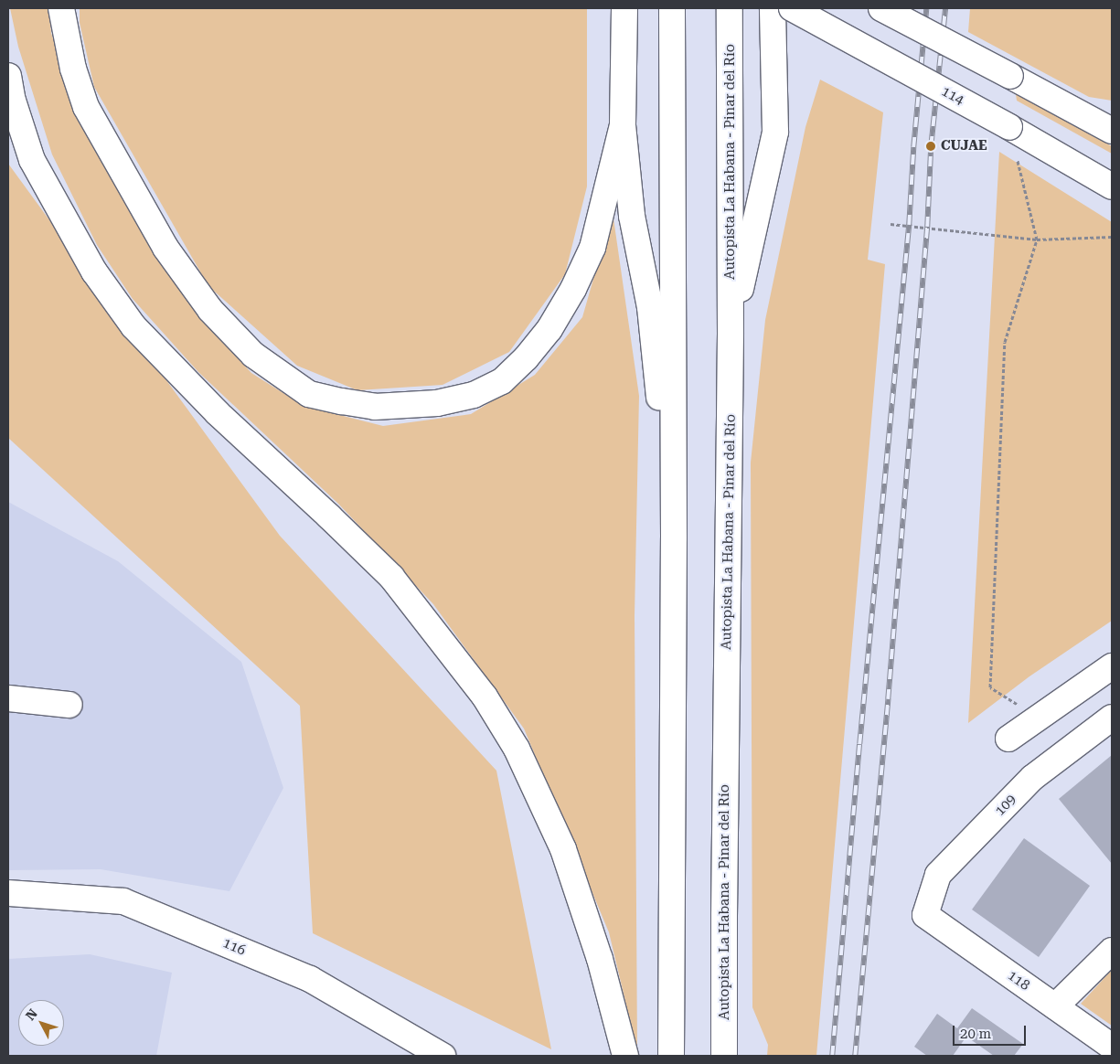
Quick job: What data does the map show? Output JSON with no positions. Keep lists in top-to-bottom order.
{
  "streets": {
    "main road": [
      "114",
      "Autopista La Habana - Pinar del Río",
      "109",
      "116",
      "118"
    ]
  },
  "crossings": [
    ["109", "118"]
  ],
  "places": ["CUJAE"],
  "scale_bar": "20 m",
  "north": "top left"
}
